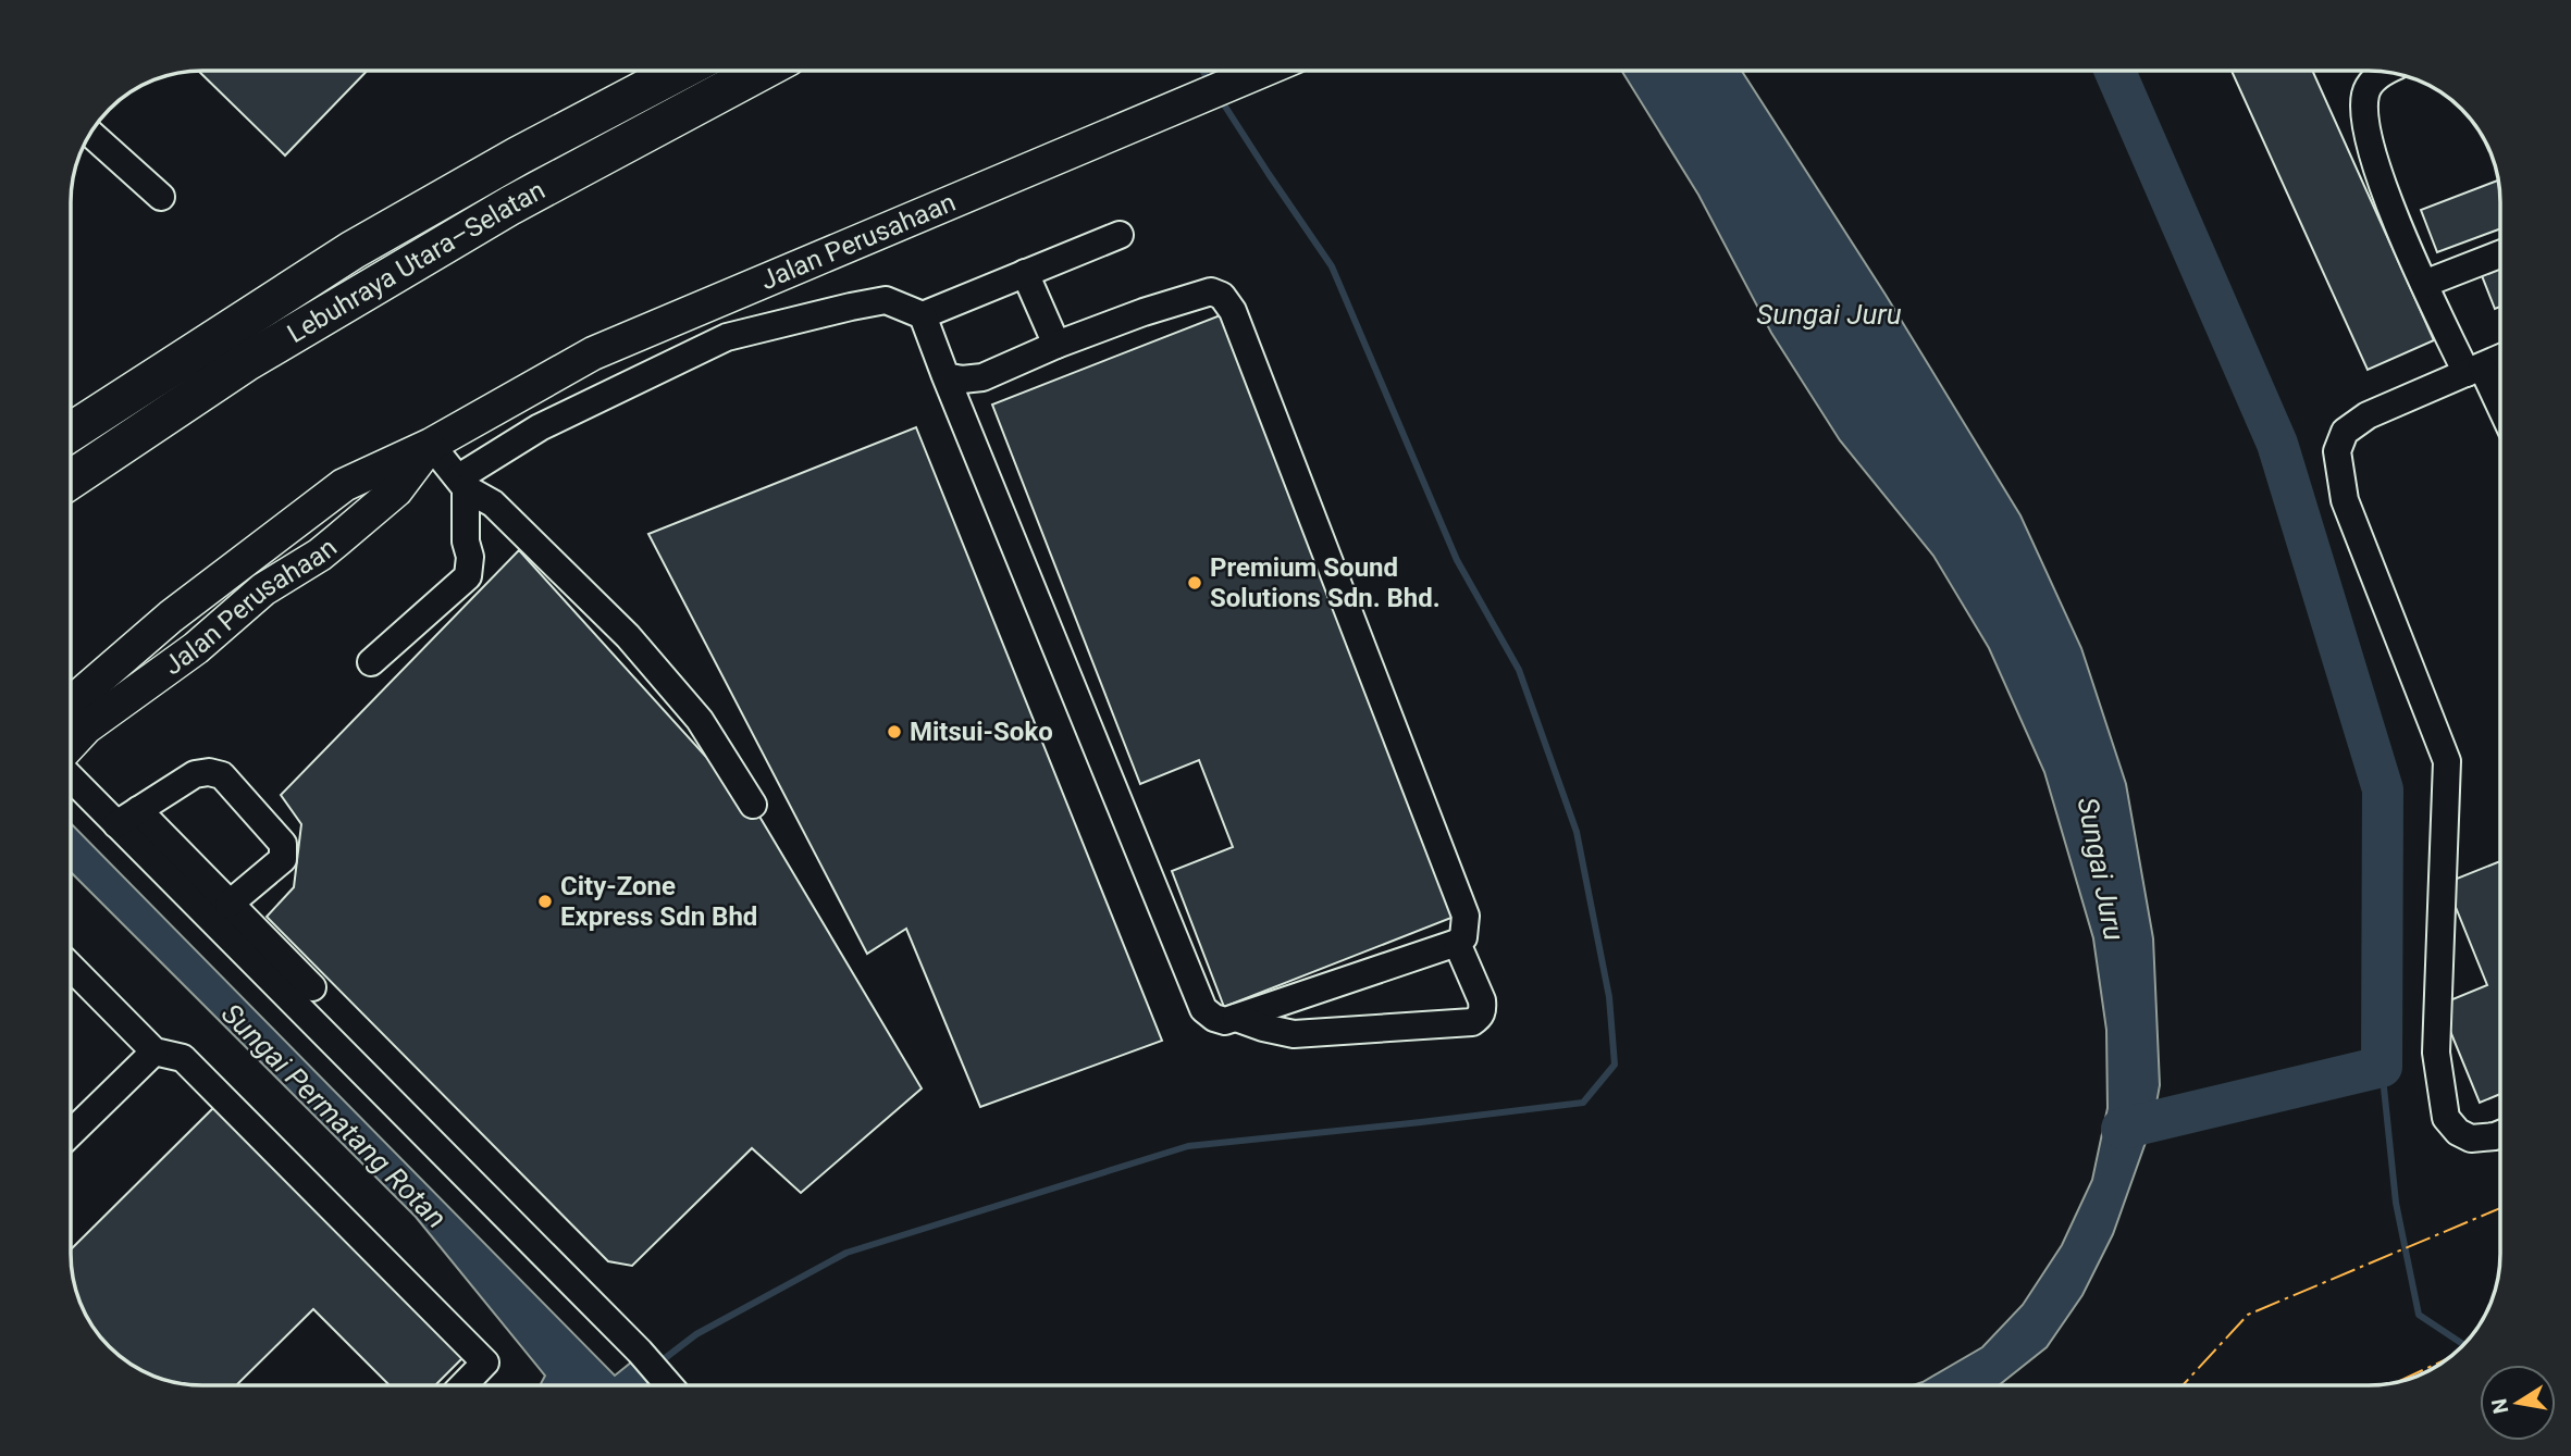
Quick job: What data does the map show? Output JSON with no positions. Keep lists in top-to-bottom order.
{
  "streets": {
    "highway": ["Lebuhraya Utara–Selatan"],
    "main road": ["Jalan Perusahaan"]
  },
  "water": ["Sungai Juru", "Sungai Permatang Rotan"],
  "places": ["Premium Sound Solutions Sdn. Bhd.", "Mitsui-Soko", "City-Zone Express Sdn Bhd"],
  "north": "left"
}
